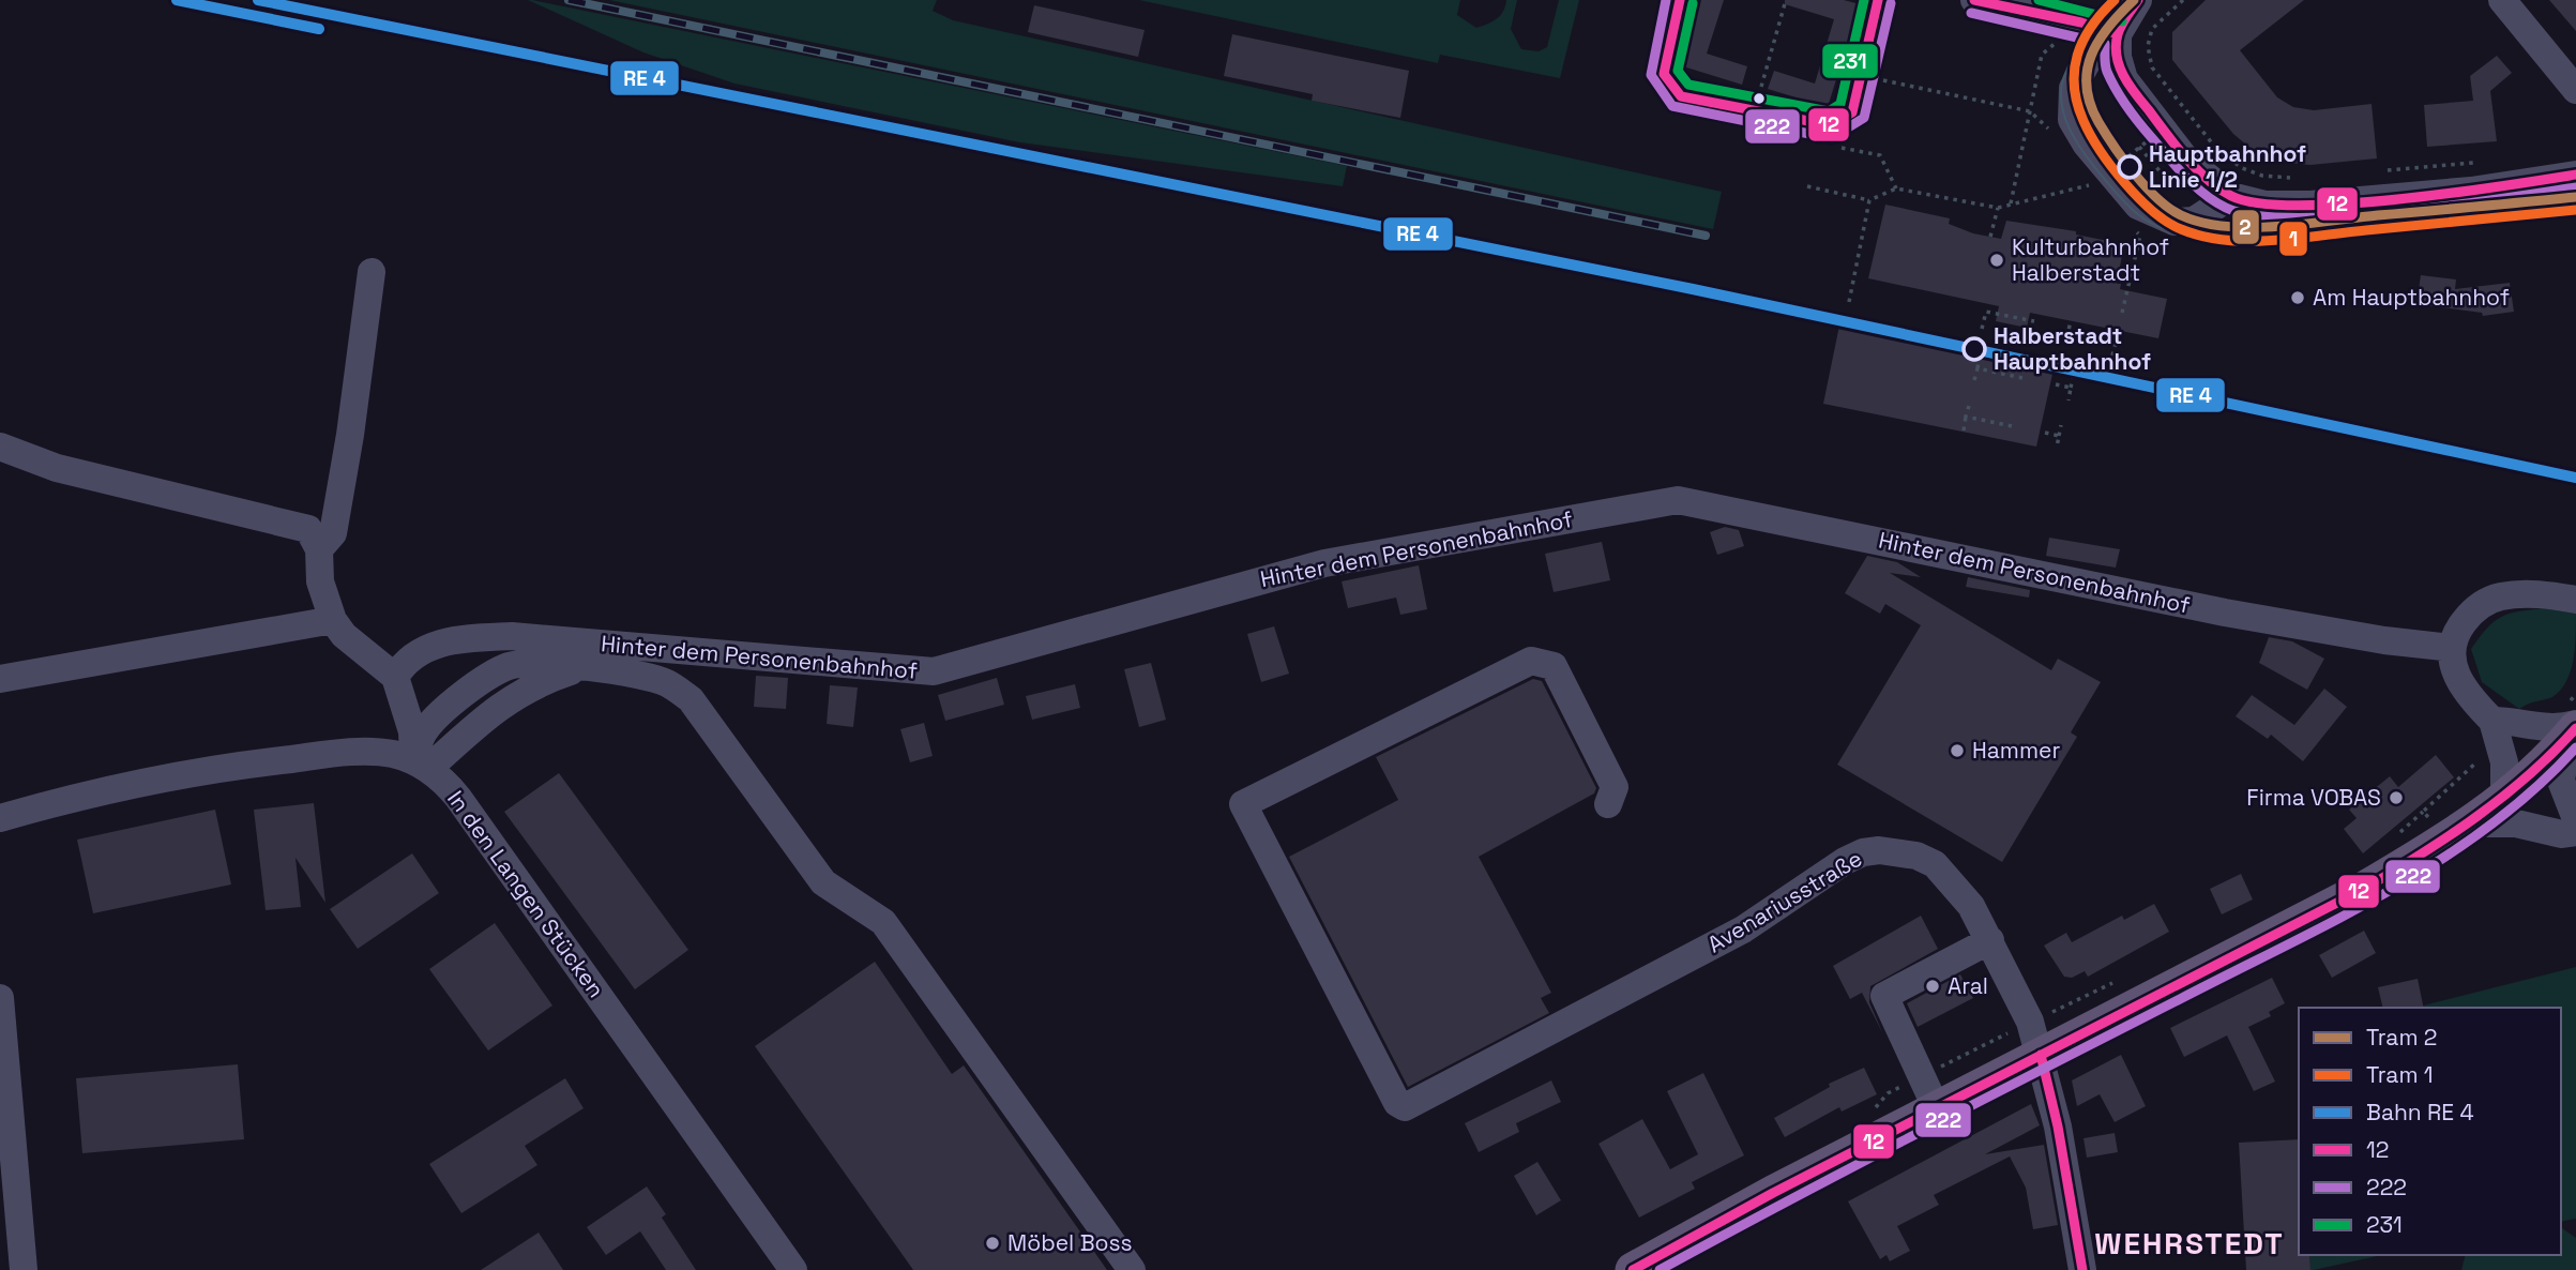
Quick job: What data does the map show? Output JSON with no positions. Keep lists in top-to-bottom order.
{
  "streets": {
    "street": ["Hinter dem Personenbahnhof", "In den Langen Stücken", "Avenariusstraße"]
  },
  "districts": ["WEHRSTEDT"],
  "places": [
    "Hauptbahnhof Linie 1/2",
    "Kulturbahnhof Halberstadt",
    "Am Hauptbahnhof",
    "Halberstadt Hauptbahnhof",
    "Hammer",
    "Firma VOBAS",
    "Aral",
    "Möbel Boss"
  ],
  "lines": [
    "tram line 2",
    "tram line 1",
    "transit line 12",
    "transit line 222",
    "transit line 231"
  ],
  "legend": [
    "Tram 2",
    "Tram 1",
    "Bahn RE 4",
    "12",
    "222",
    "231"
  ]
}
